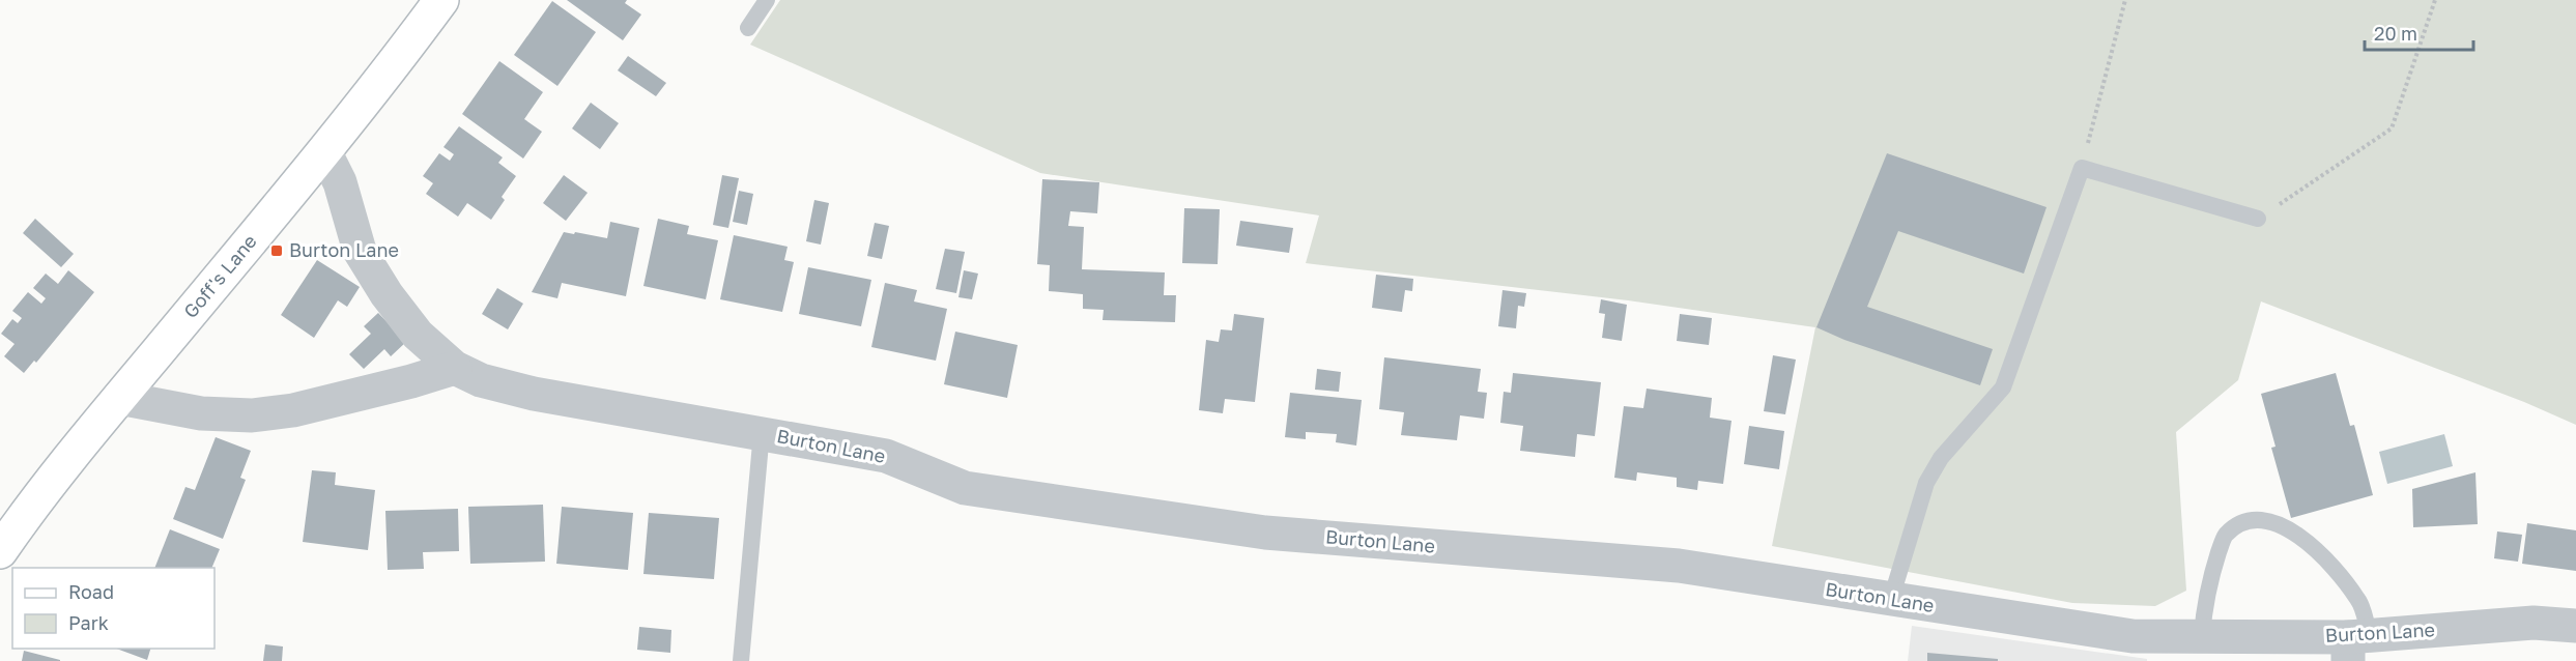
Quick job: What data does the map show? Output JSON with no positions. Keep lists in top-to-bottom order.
{
  "streets": {
    "main road": ["Goff's Lane"],
    "street": ["Burton Lane"]
  },
  "crossings": [
    ["Goff's Lane", "Burton Lane"]
  ],
  "places": {
    "transit": ["Burton Lane"]
  },
  "legend": ["Road", "Park"],
  "scale_bar": "20 m"
}
